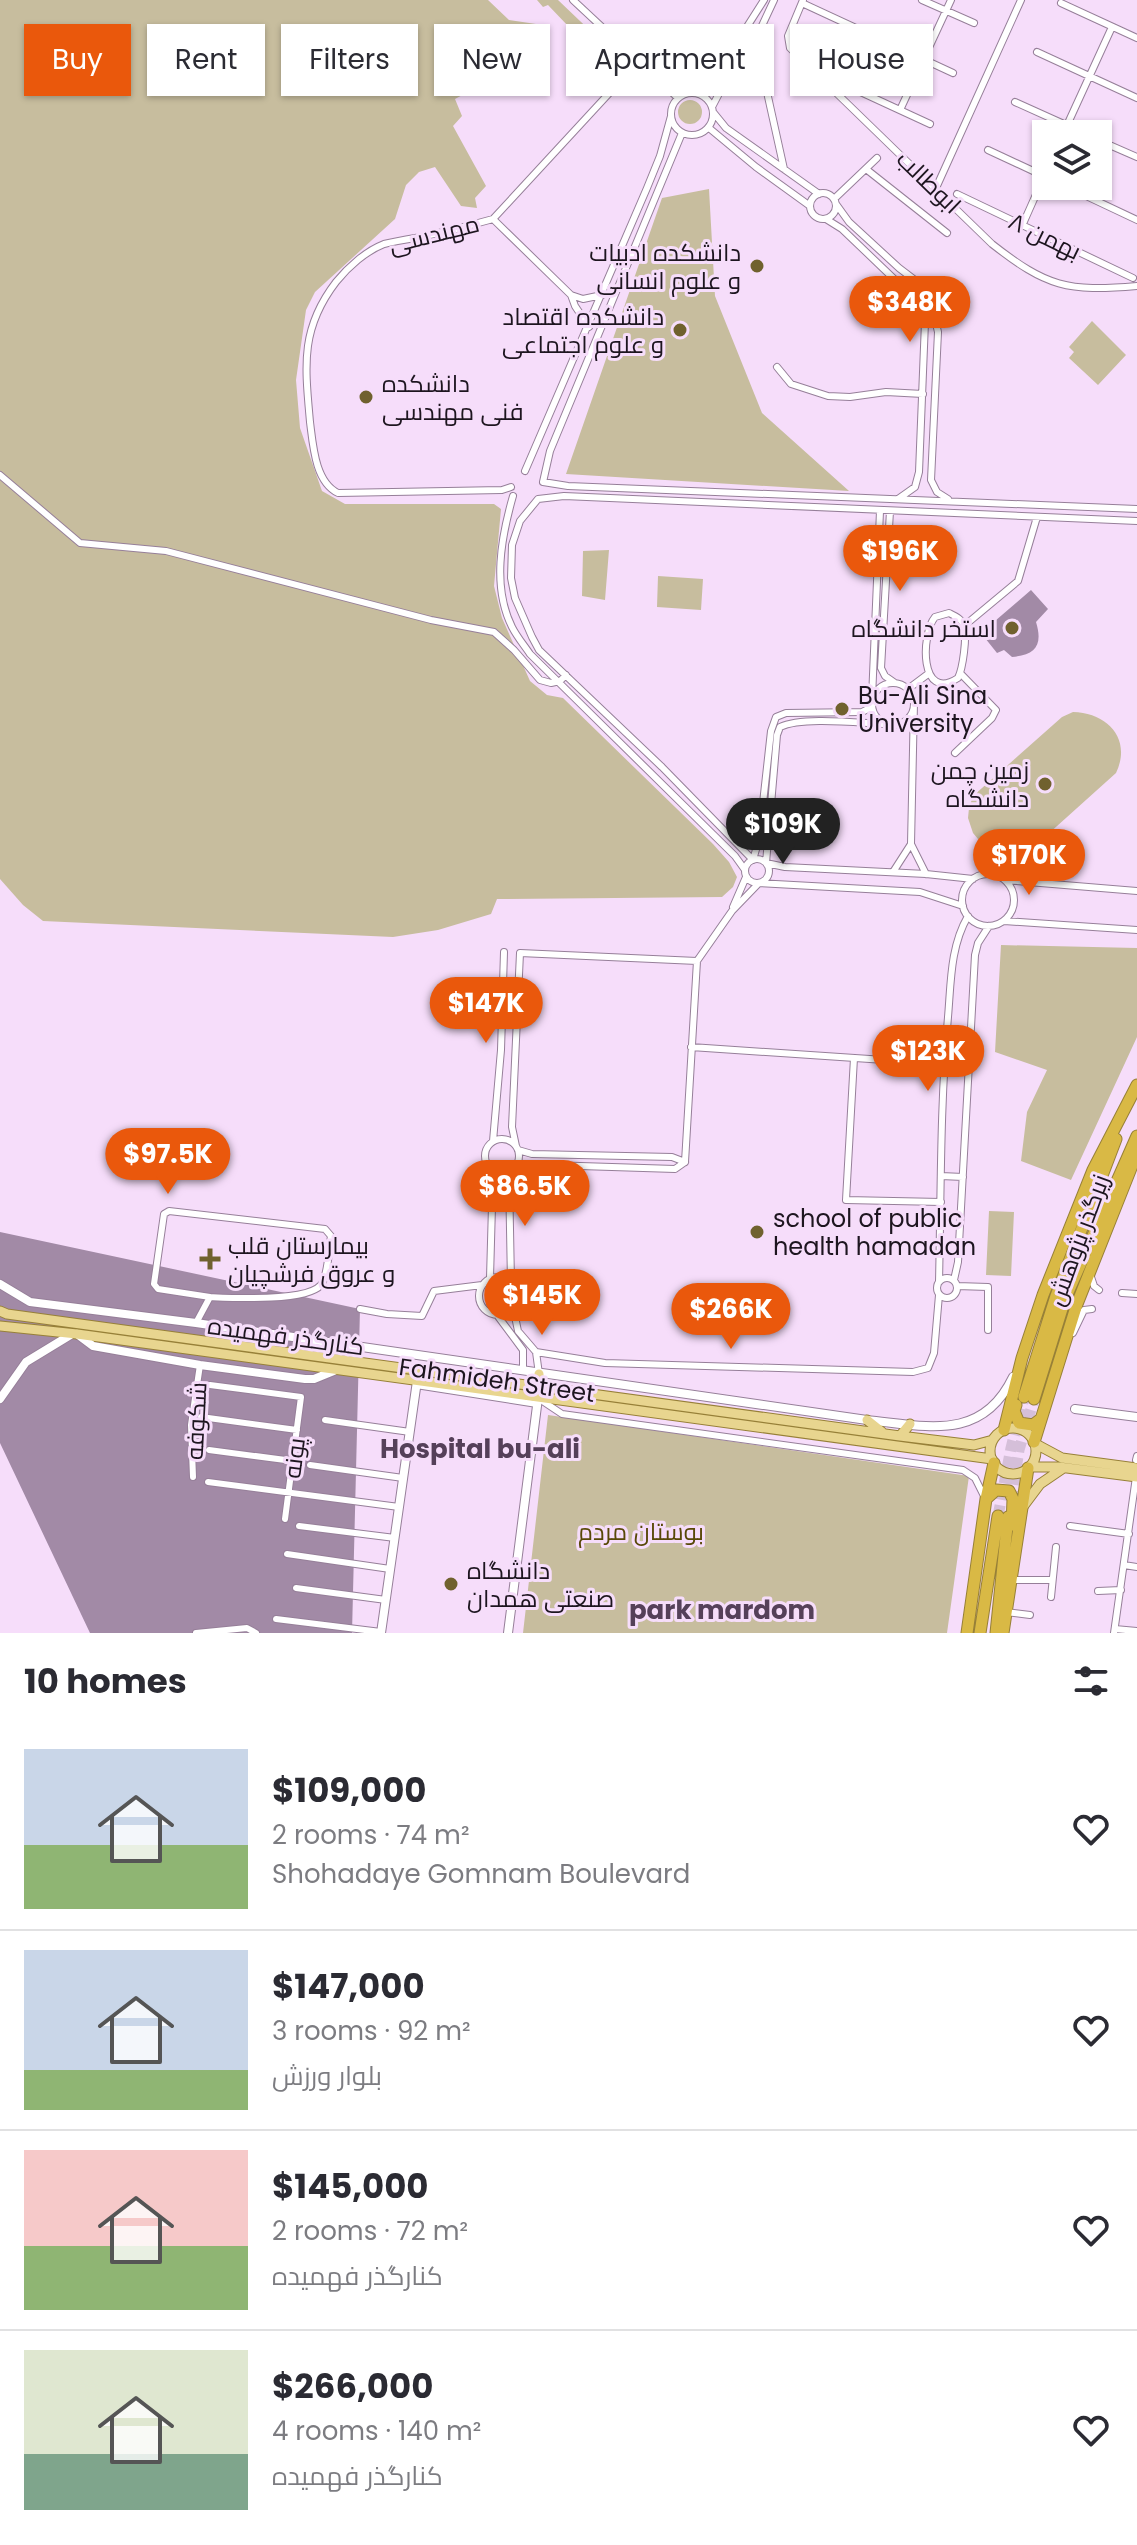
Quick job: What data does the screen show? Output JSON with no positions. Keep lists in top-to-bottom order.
{
  "streets": {
    "highway": ["زیرگذر پژوهش"],
    "main road": ["Fahmideh Street"],
    "street": [
      "ابوطالب",
      "مهندسی",
      "بهمن ۸",
      "کنارگذر فهمیده",
      "شکوفه",
      "پونه"
    ]
  },
  "crossings": [
    ["ابوطالب", "بهمن ۸"]
  ],
  "districts": ["Hospital bu-ali", "park mardom"],
  "parks": ["بوستان مردم"],
  "places": {
    "other": [
      "دانشکده ادبیات و علوم انسانی",
      "دانشکده اقتصاد و علوم اجتماعی",
      "دانشکده فنی مهندسی",
      "استخر دانشگاه",
      "Bu-Ali Sina University",
      "زمین چمن دانشگاه",
      "school of public health hamadan",
      "دانشگاه صنعتی همدان"
    ],
    "health": ["بیمارستان قلب و عروق فرشچیان"]
  },
  "page": {
    "chip": [
      "Buy",
      "Rent",
      "Filters",
      "New",
      "Apartment",
      "House"
    ],
    "price": [
      "$348K",
      "$196K",
      "$109K",
      "$170K",
      "$147K",
      "$123K",
      "$97.5K",
      "$86.5K",
      "$145K",
      "$266K"
    ],
    "heading": "10 homes",
    "list": [
      {
        "name": "$109,000",
        "note": "2 rooms · 74 m² · Shohadaye Gomnam Boulevard"
      },
      {
        "name": "$147,000",
        "note": "3 rooms · 92 m² · بلوار ورزش"
      },
      {
        "name": "$145,000",
        "note": "2 rooms · 72 m² · کنارگذر فهمیده"
      },
      {
        "name": "$266,000",
        "note": "4 rooms · 140 m² · کنارگذر فهمیده"
      }
    ]
  }
}
